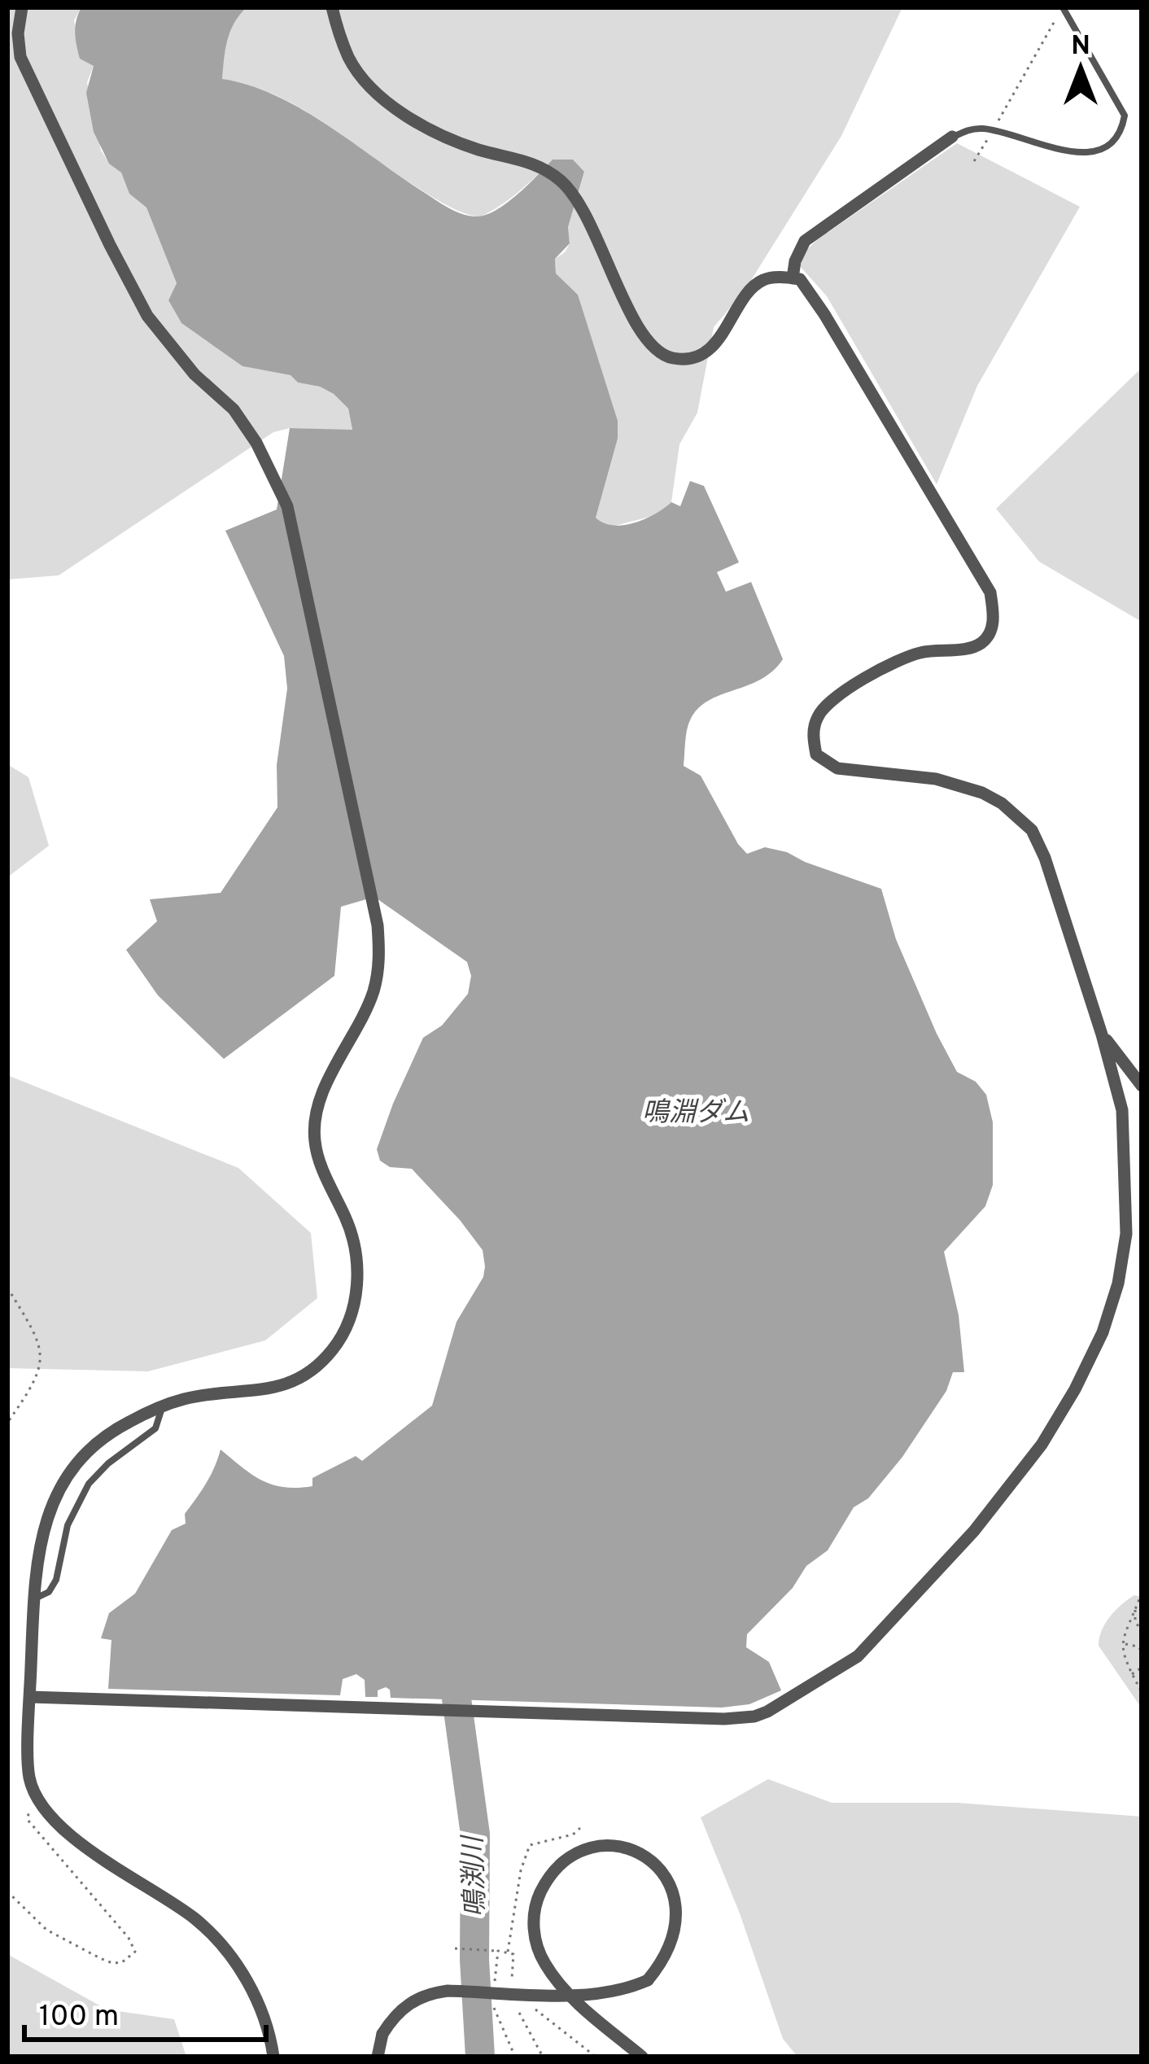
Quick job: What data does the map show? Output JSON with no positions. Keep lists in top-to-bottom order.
{
  "water": ["鳴淵ダム", "鳴渕川"],
  "scale_bar": "100 m",
  "north": "top"
}
